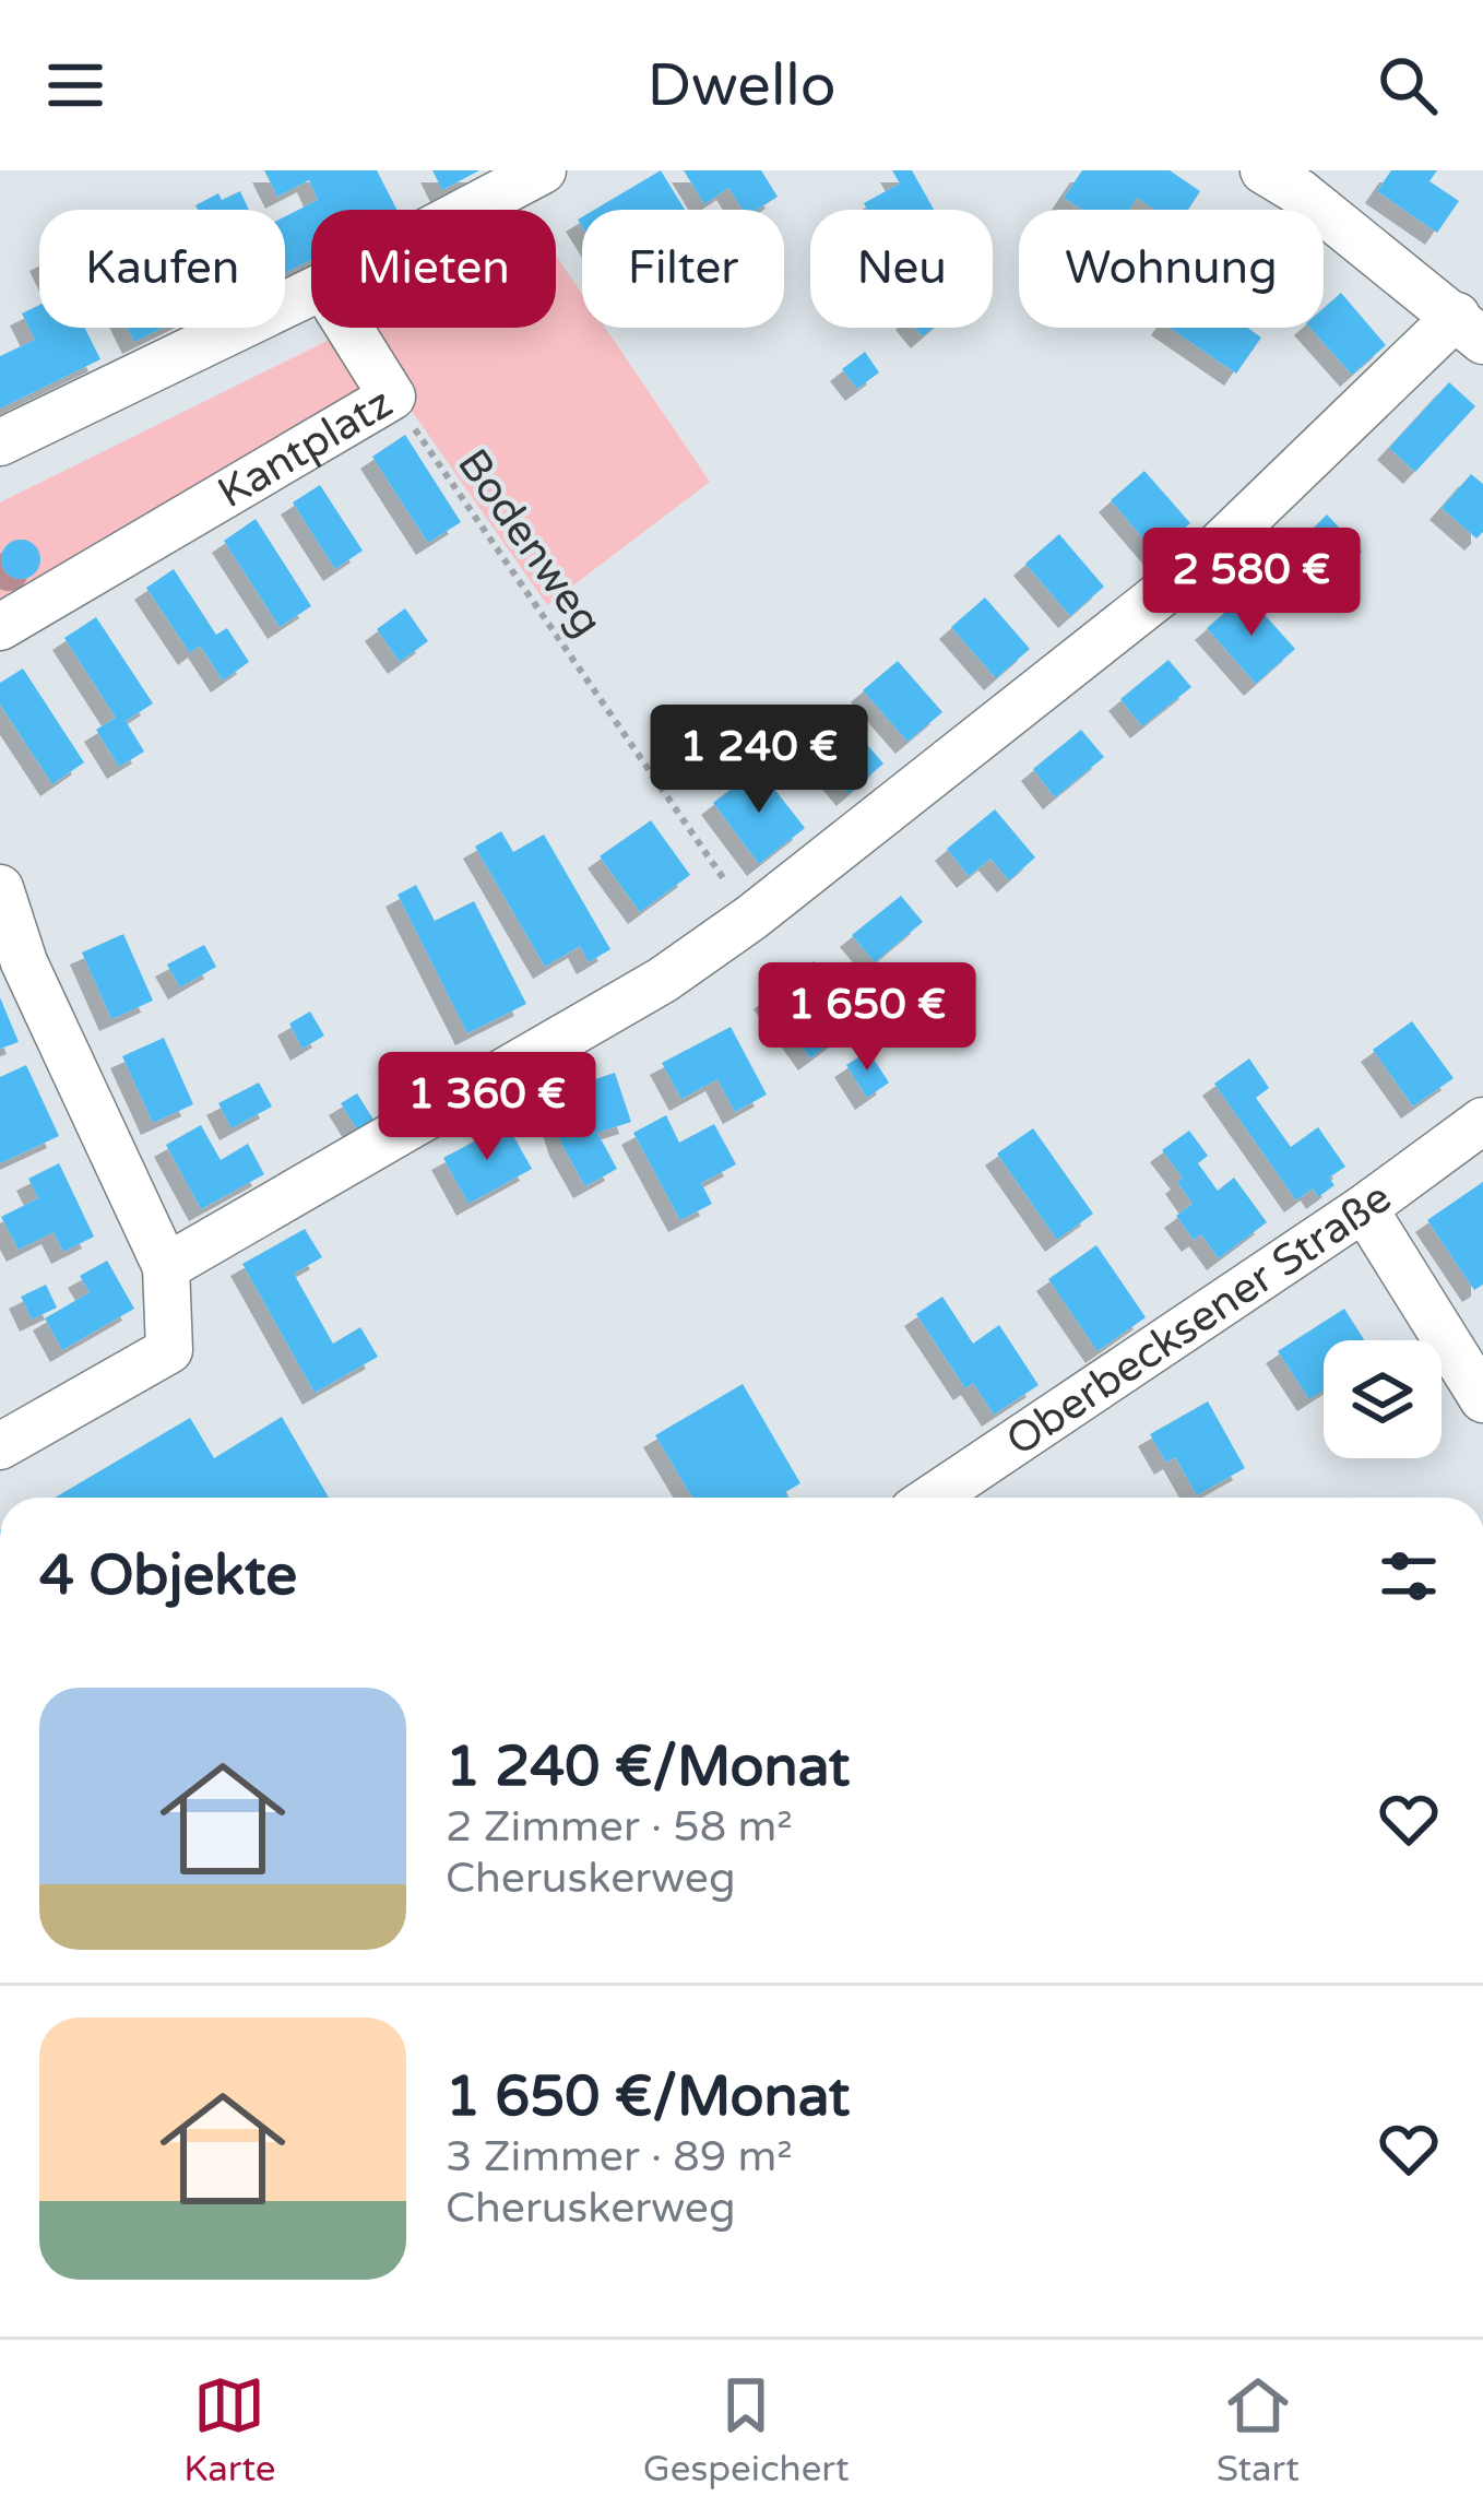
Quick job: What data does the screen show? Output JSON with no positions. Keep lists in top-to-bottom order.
{
  "streets": {
    "street": ["Kantplatz", "Oberbecksener Straße"],
    "path": ["Bodenweg"]
  },
  "crossings": [
    ["Kantplatz", "Bodenweg"]
  ],
  "page": {
    "header": "Dwello",
    "chip": [
      "Kaufen",
      "Mieten",
      "Filter",
      "Neu",
      "Wohnung"
    ],
    "price": [
      "2 580 €",
      "1 240 €",
      "1 650 €",
      "1 360 €"
    ],
    "heading": "4 Objekte",
    "list": [
      {
        "name": "1 240 €/Monat",
        "note": "2 Zimmer · 58 m² · Cheruskerweg"
      },
      {
        "name": "1 650 €/Monat",
        "note": "3 Zimmer · 89 m² · Cheruskerweg"
      }
    ],
    "tabs": ["Karte", "Gespeichert", "Start"]
  }
}
